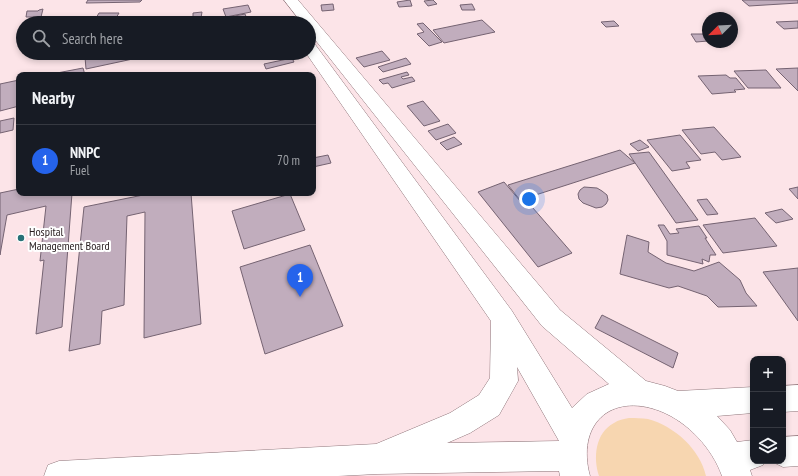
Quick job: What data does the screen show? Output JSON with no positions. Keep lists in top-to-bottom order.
{
  "places": ["Hospital Management Board"],
  "north": "bottom left",
  "page": {
    "search": "Search here",
    "heading": "Nearby",
    "list": [
      {
        "mark": "1",
        "name": "NNPC",
        "note": "Fuel",
        "value": "70 m"
      }
    ],
    "pins": "1",
    "map_buttons": ["+", "−"]
  }
}
